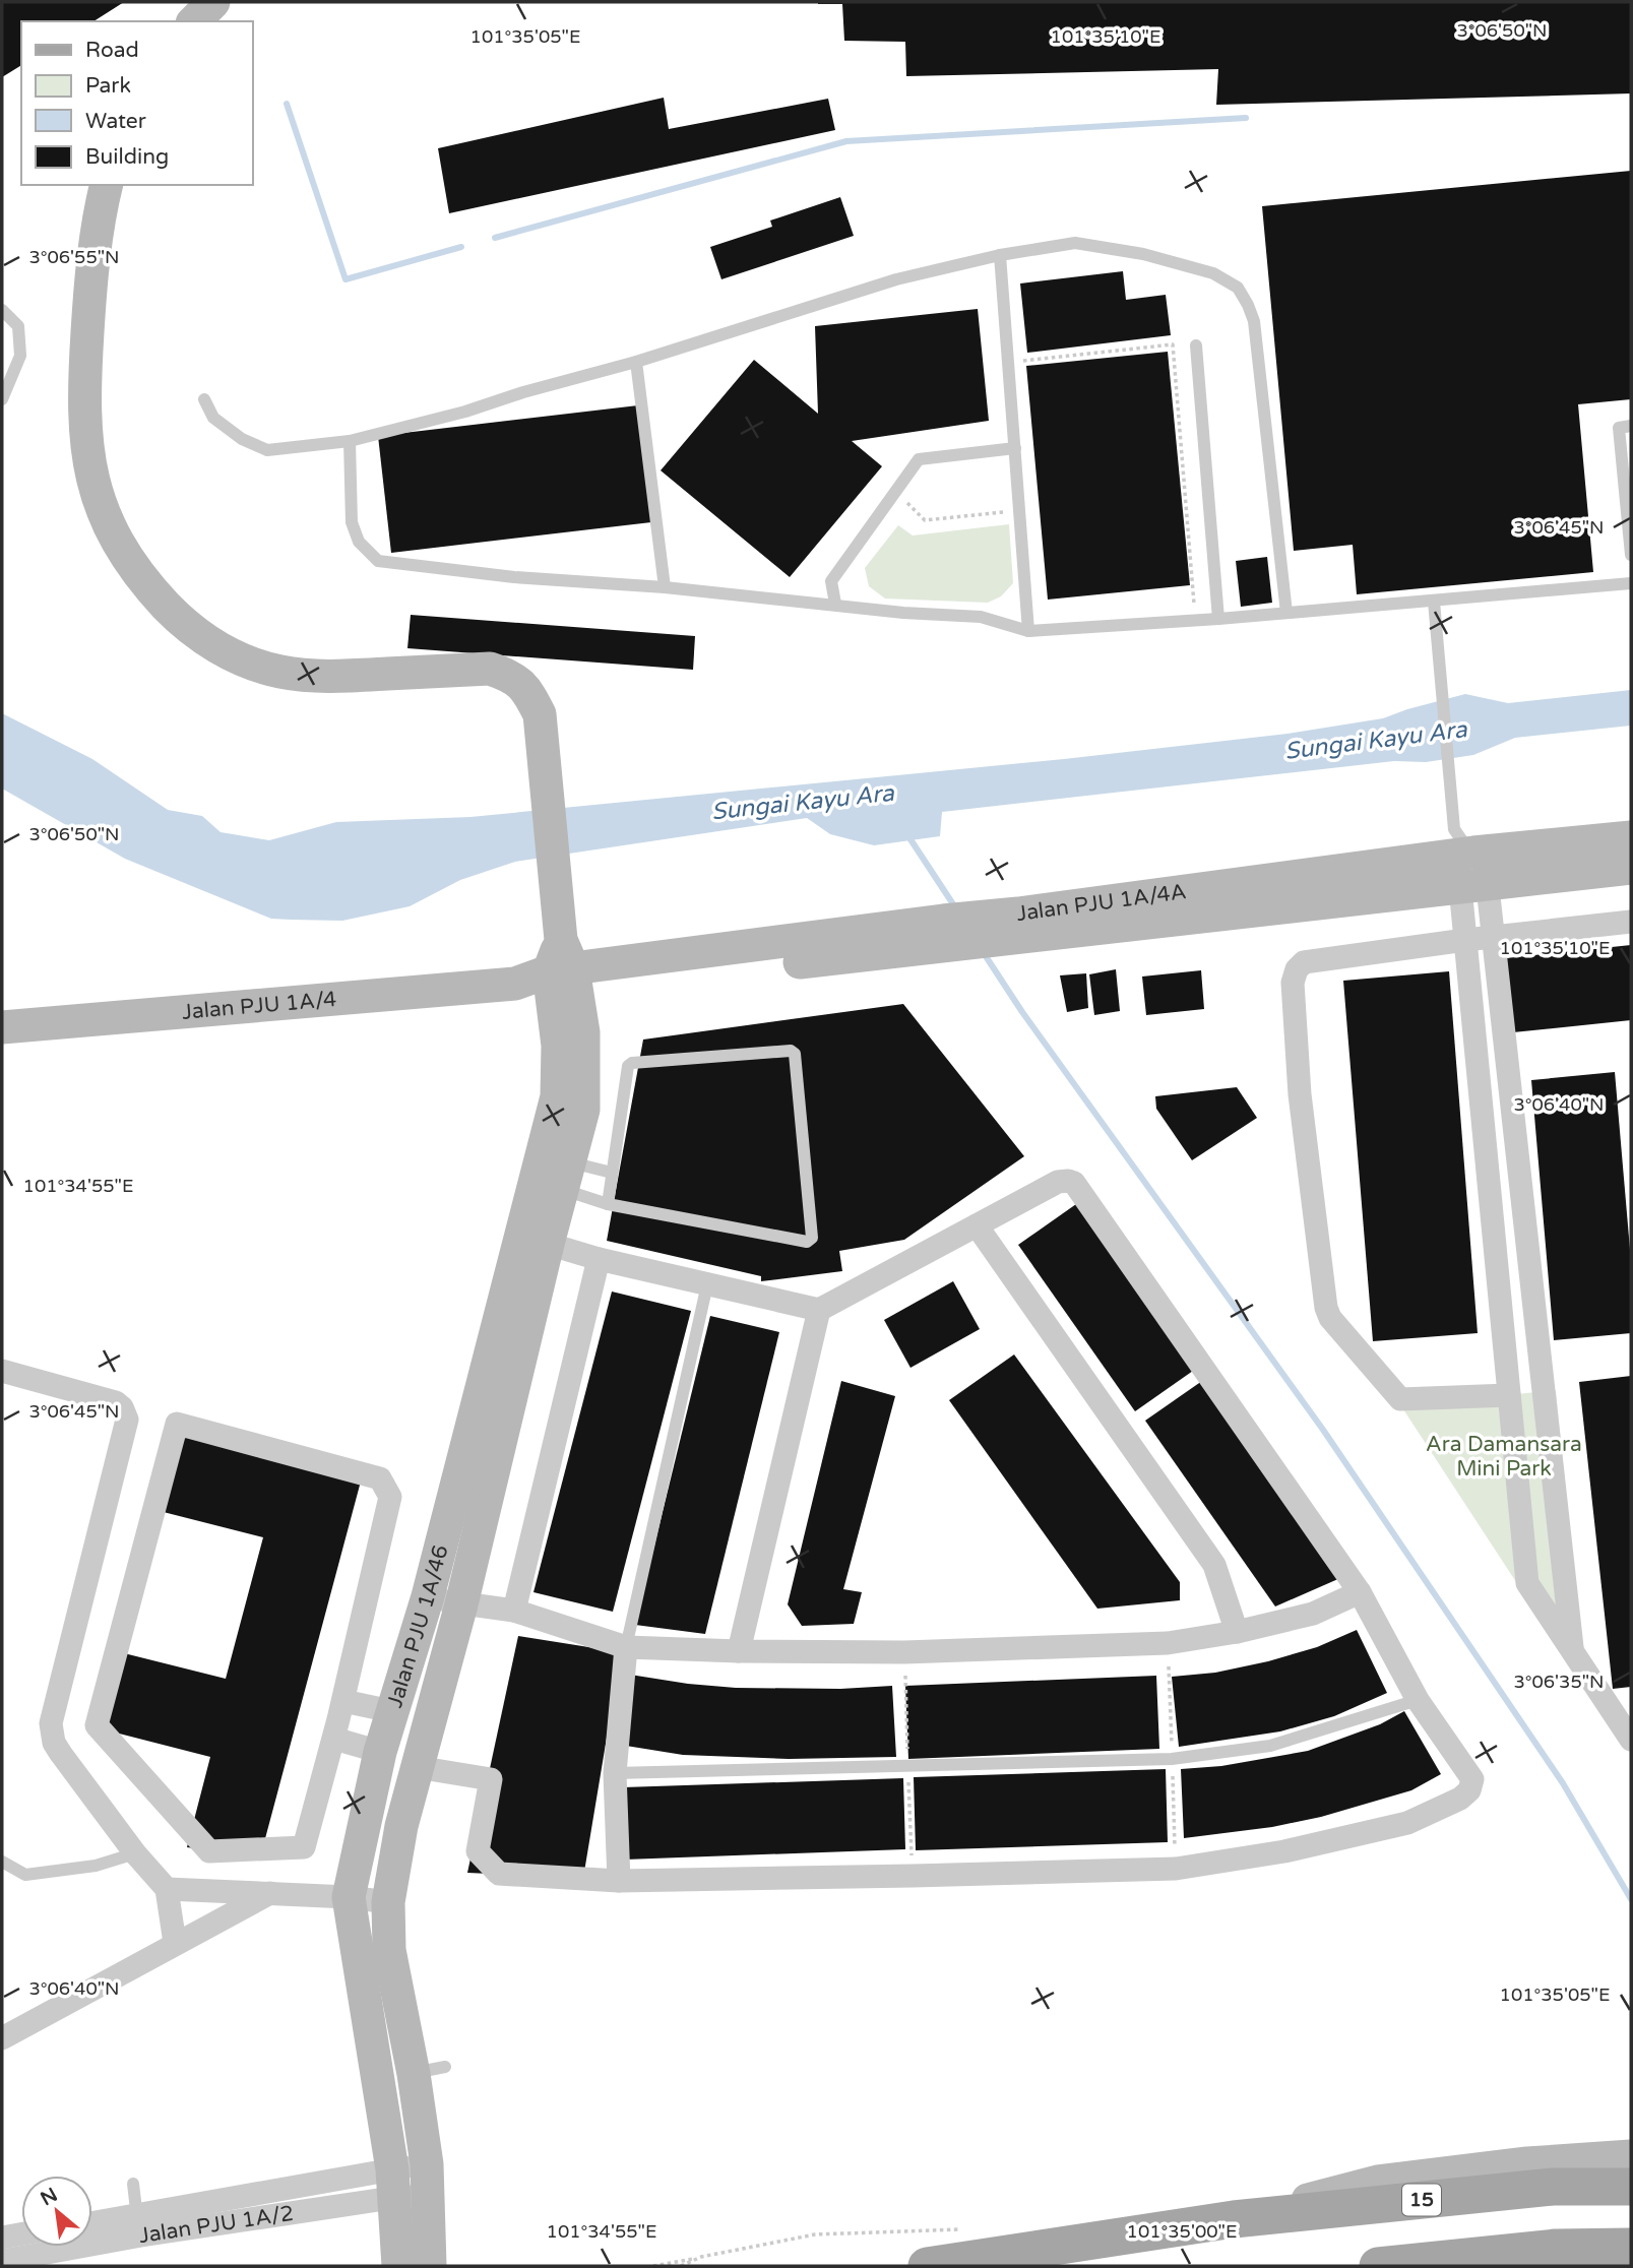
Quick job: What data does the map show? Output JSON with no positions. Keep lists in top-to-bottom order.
{
  "streets": {
    "main road": ["15"],
    "street": [
      "Jalan PJU 1A/4A",
      "Jalan PJU 1A/4",
      "Jalan PJU 1A/46",
      "Jalan PJU 1A/2"
    ]
  },
  "crossings": [
    ["Jalan PJU 1A/4A", "Jalan PJU 1A/4"],
    ["Jalan PJU 1A/4A", "Jalan PJU 1A/46"],
    ["Jalan PJU 1A/4", "Jalan PJU 1A/46"],
    ["Jalan PJU 1A/46", "Jalan PJU 1A/2"]
  ],
  "water": ["Sungai Kayu Ara"],
  "parks": ["Ara Damansara Mini Park"],
  "legend": [
    "Road",
    "Park",
    "Water",
    "Building"
  ],
  "north": "top left",
  "coordinates": [
    "3°06'50\"N",
    "101°35'05\"E",
    "101°35'10\"E",
    "3°06'55\"N",
    "3°06'45\"N",
    "3°06'40\"N",
    "101°34'55\"E",
    "3°06'35\"N",
    "101°35'00\"E"
  ]
}
